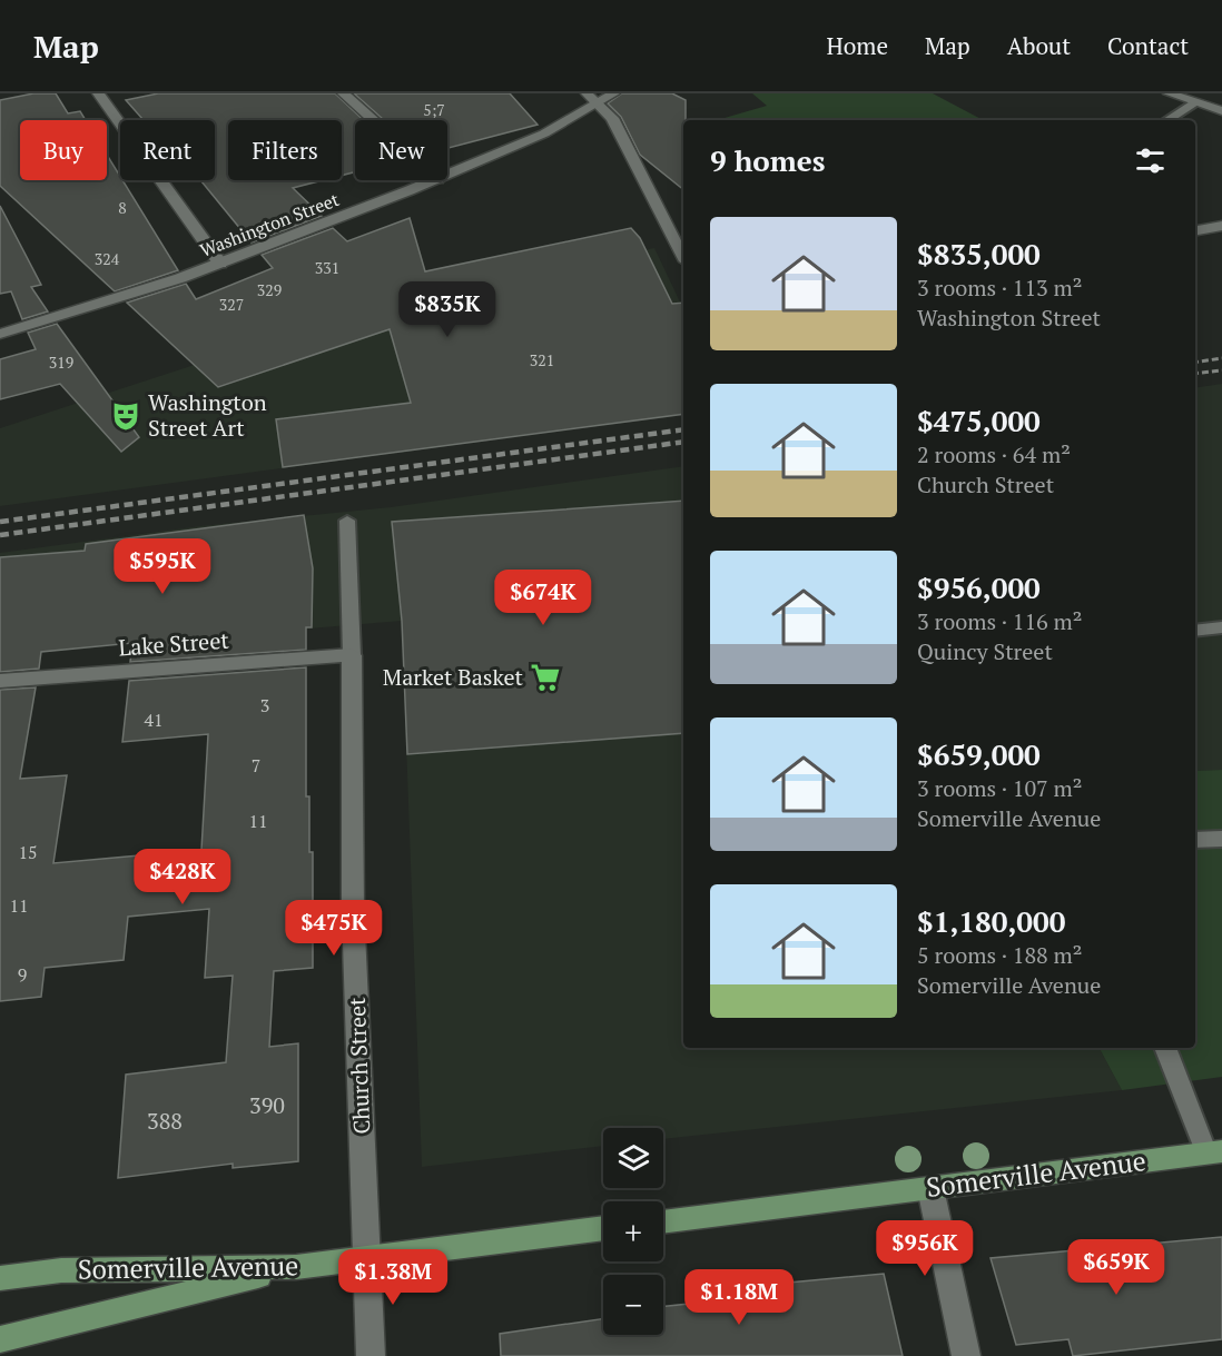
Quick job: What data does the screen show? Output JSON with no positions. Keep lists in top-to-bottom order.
{
  "streets": {
    "main road": ["Somerville Avenue"],
    "street": ["Washington Street", "Lake Street", "Church Street"]
  },
  "crossings": [
    ["Lake Street", "Church Street"],
    ["Church Street", "Somerville Avenue"]
  ],
  "places": {
    "theatre": ["Washington Street Art"],
    "supermarket": ["Market Basket"]
  },
  "house_numbers": [
    "5;7",
    "8",
    "324",
    "331",
    "329",
    "327",
    "321",
    "319",
    "3",
    "41",
    "7",
    "11",
    "15",
    "11",
    "9",
    "390",
    "388"
  ],
  "page": {
    "header": "Map",
    "nav": [
      "Home",
      "Map",
      "About",
      "Contact"
    ],
    "chip": [
      "Buy",
      "Rent",
      "Filters",
      "New"
    ],
    "heading": "9 homes",
    "list": [
      {
        "name": "$835,000",
        "note": "3 rooms · 113 m² · Washington Street"
      },
      {
        "name": "$475,000",
        "note": "2 rooms · 64 m² · Church Street"
      },
      {
        "name": "$956,000",
        "note": "3 rooms · 116 m² · Quincy Street"
      },
      {
        "name": "$659,000",
        "note": "3 rooms · 107 m² · Somerville Avenue"
      },
      {
        "name": "$1,180,000",
        "note": "5 rooms · 188 m² · Somerville Avenue"
      }
    ],
    "price": [
      "$835K",
      "$595K",
      "$674K",
      "$428K",
      "$475K",
      "$956K",
      "$659K",
      "$1.38M",
      "$1.18M"
    ],
    "map_buttons": ["+", "−"]
  }
}
